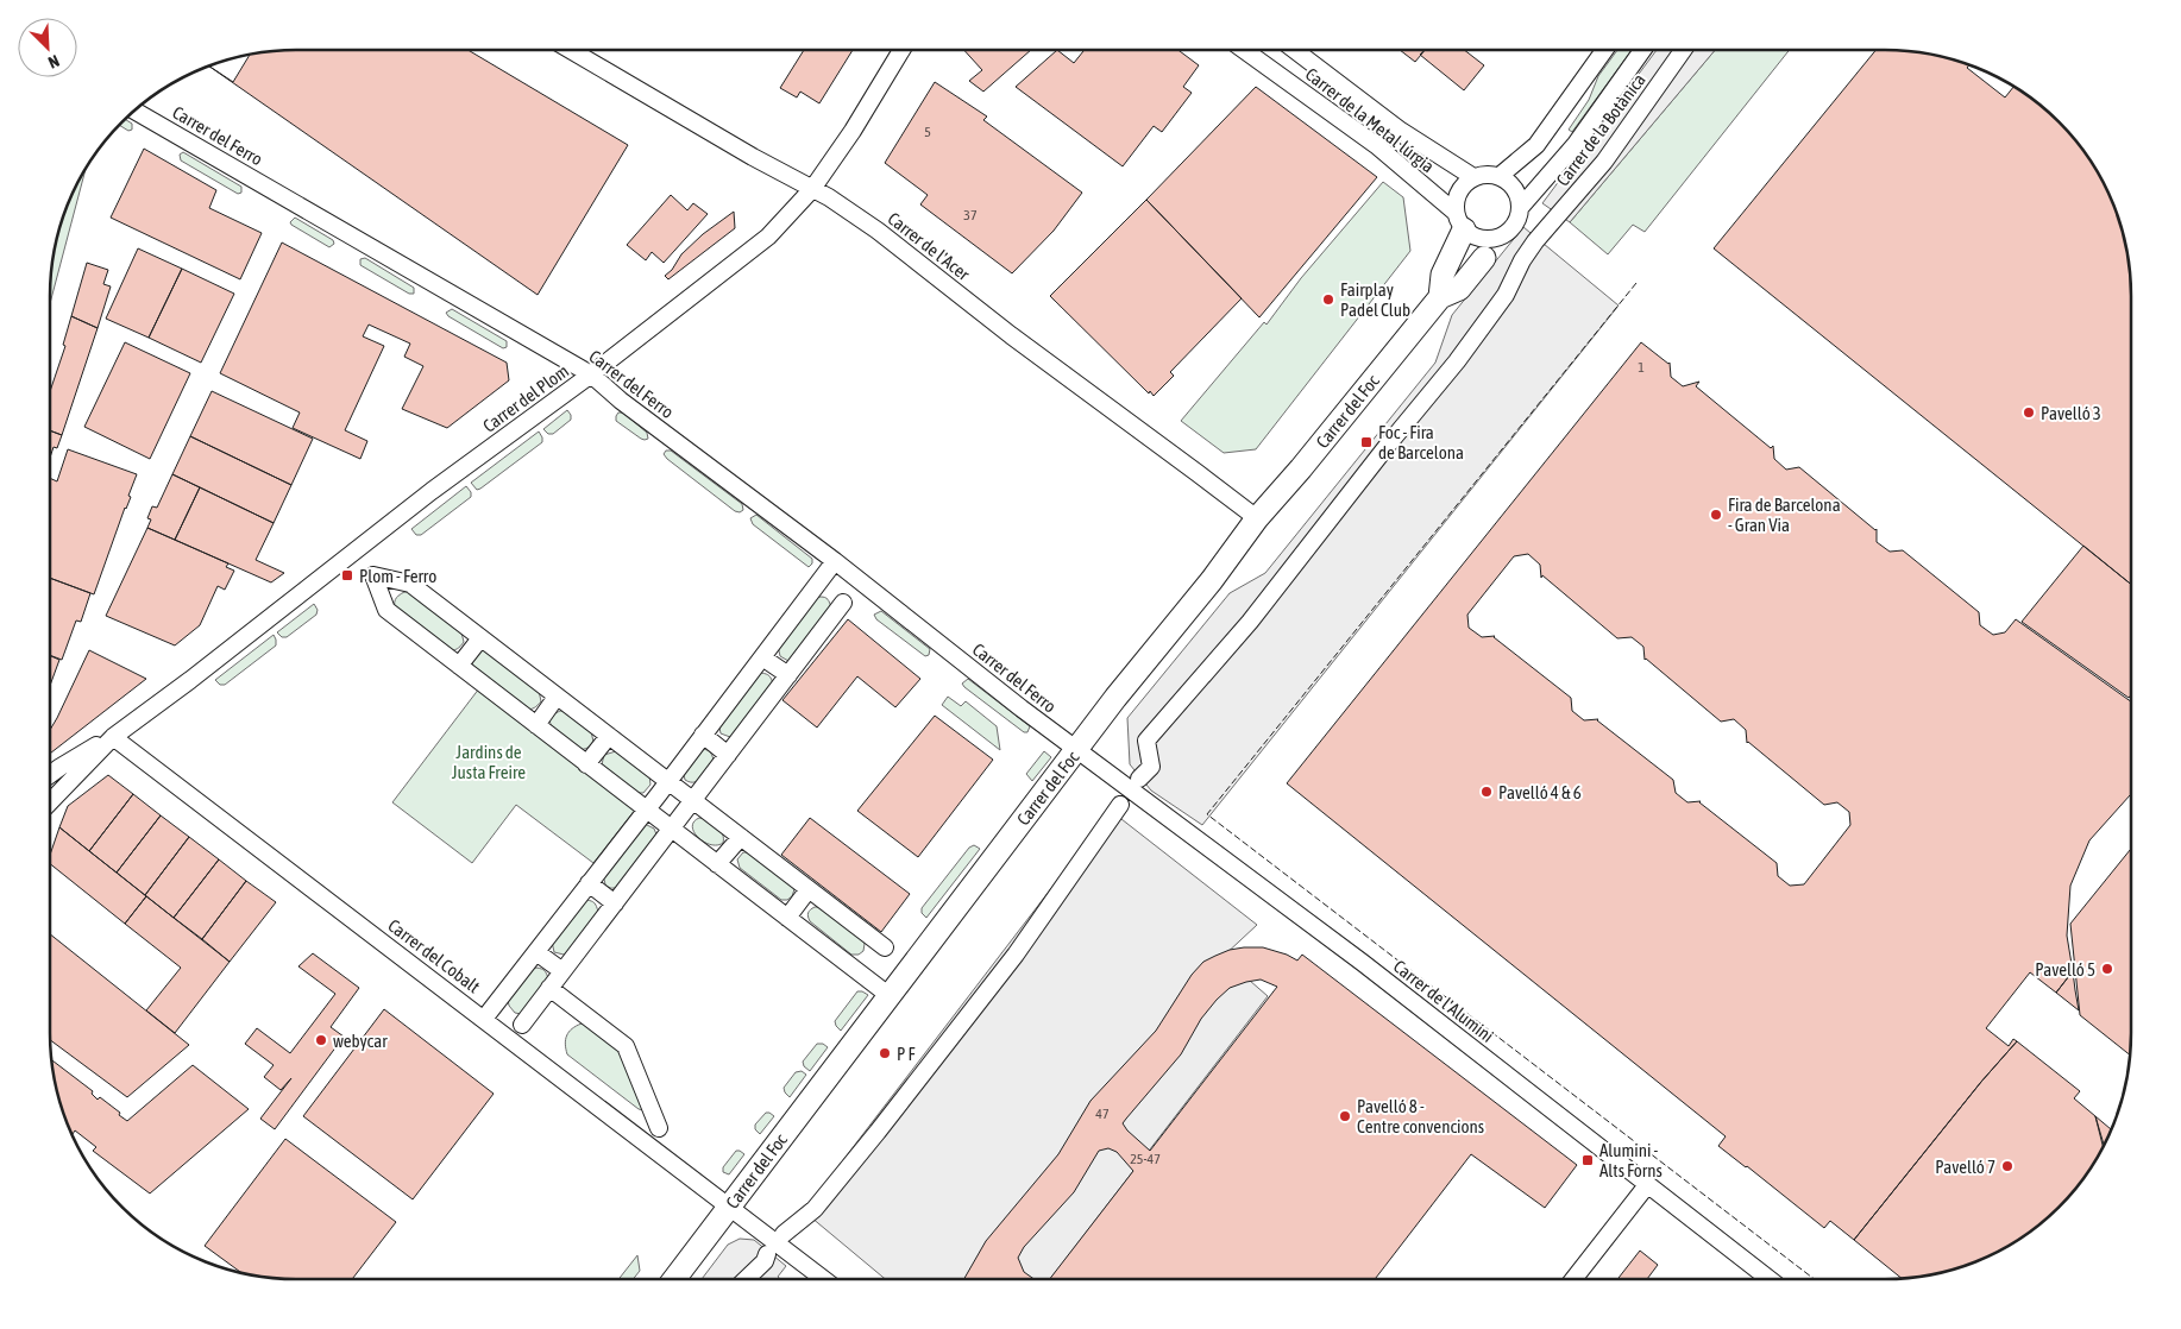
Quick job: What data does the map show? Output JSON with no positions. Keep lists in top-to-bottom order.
{
  "streets": {
    "street": [
      "Carrer de la Metal·lúrgia",
      "Carrer de la Botànica",
      "Carrer del Ferro",
      "Carrer de l'Acer",
      "Carrer del Plom",
      "Carrer del Foc",
      "Carrer del Cobalt",
      "Carrer de l'Alumini"
    ]
  },
  "crossings": [
    ["Carrer de la Metal·lúrgia", "Carrer de la Botànica"],
    ["Carrer de la Metal·lúrgia", "Carrer del Foc"],
    ["Carrer de la Botànica", "Carrer del Foc"],
    ["Carrer del Ferro", "Carrer del Plom"],
    ["Carrer del Ferro", "Carrer del Foc"],
    ["Carrer del Ferro", "Carrer de l'Alumini"],
    ["Carrer de l'Acer", "Carrer del Plom"],
    ["Carrer de l'Acer", "Carrer del Foc"],
    ["Carrer del Plom", "Carrer del Cobalt"],
    ["Carrer del Foc", "Carrer del Cobalt"],
    ["Carrer del Foc", "Carrer de l'Alumini"]
  ],
  "parks": ["Jardins de Justa Freire"],
  "places": {
    "other": [
      "Fairplay Padel Club",
      "Pavelló 3",
      "Fira de Barcelona - Gran Via",
      "Pavelló 4 & 6",
      "Pavelló 5",
      "webycar",
      "P F",
      "Pavelló 8 - Centre convencions",
      "Pavelló 7"
    ],
    "transit": ["Foc - Fira de Barcelona", "Plom - Ferro", "Alumini - Alts Forns"]
  },
  "house_numbers": [
    "5",
    "37",
    "1",
    "47",
    "25-47"
  ],
  "north": "bottom right"
}
